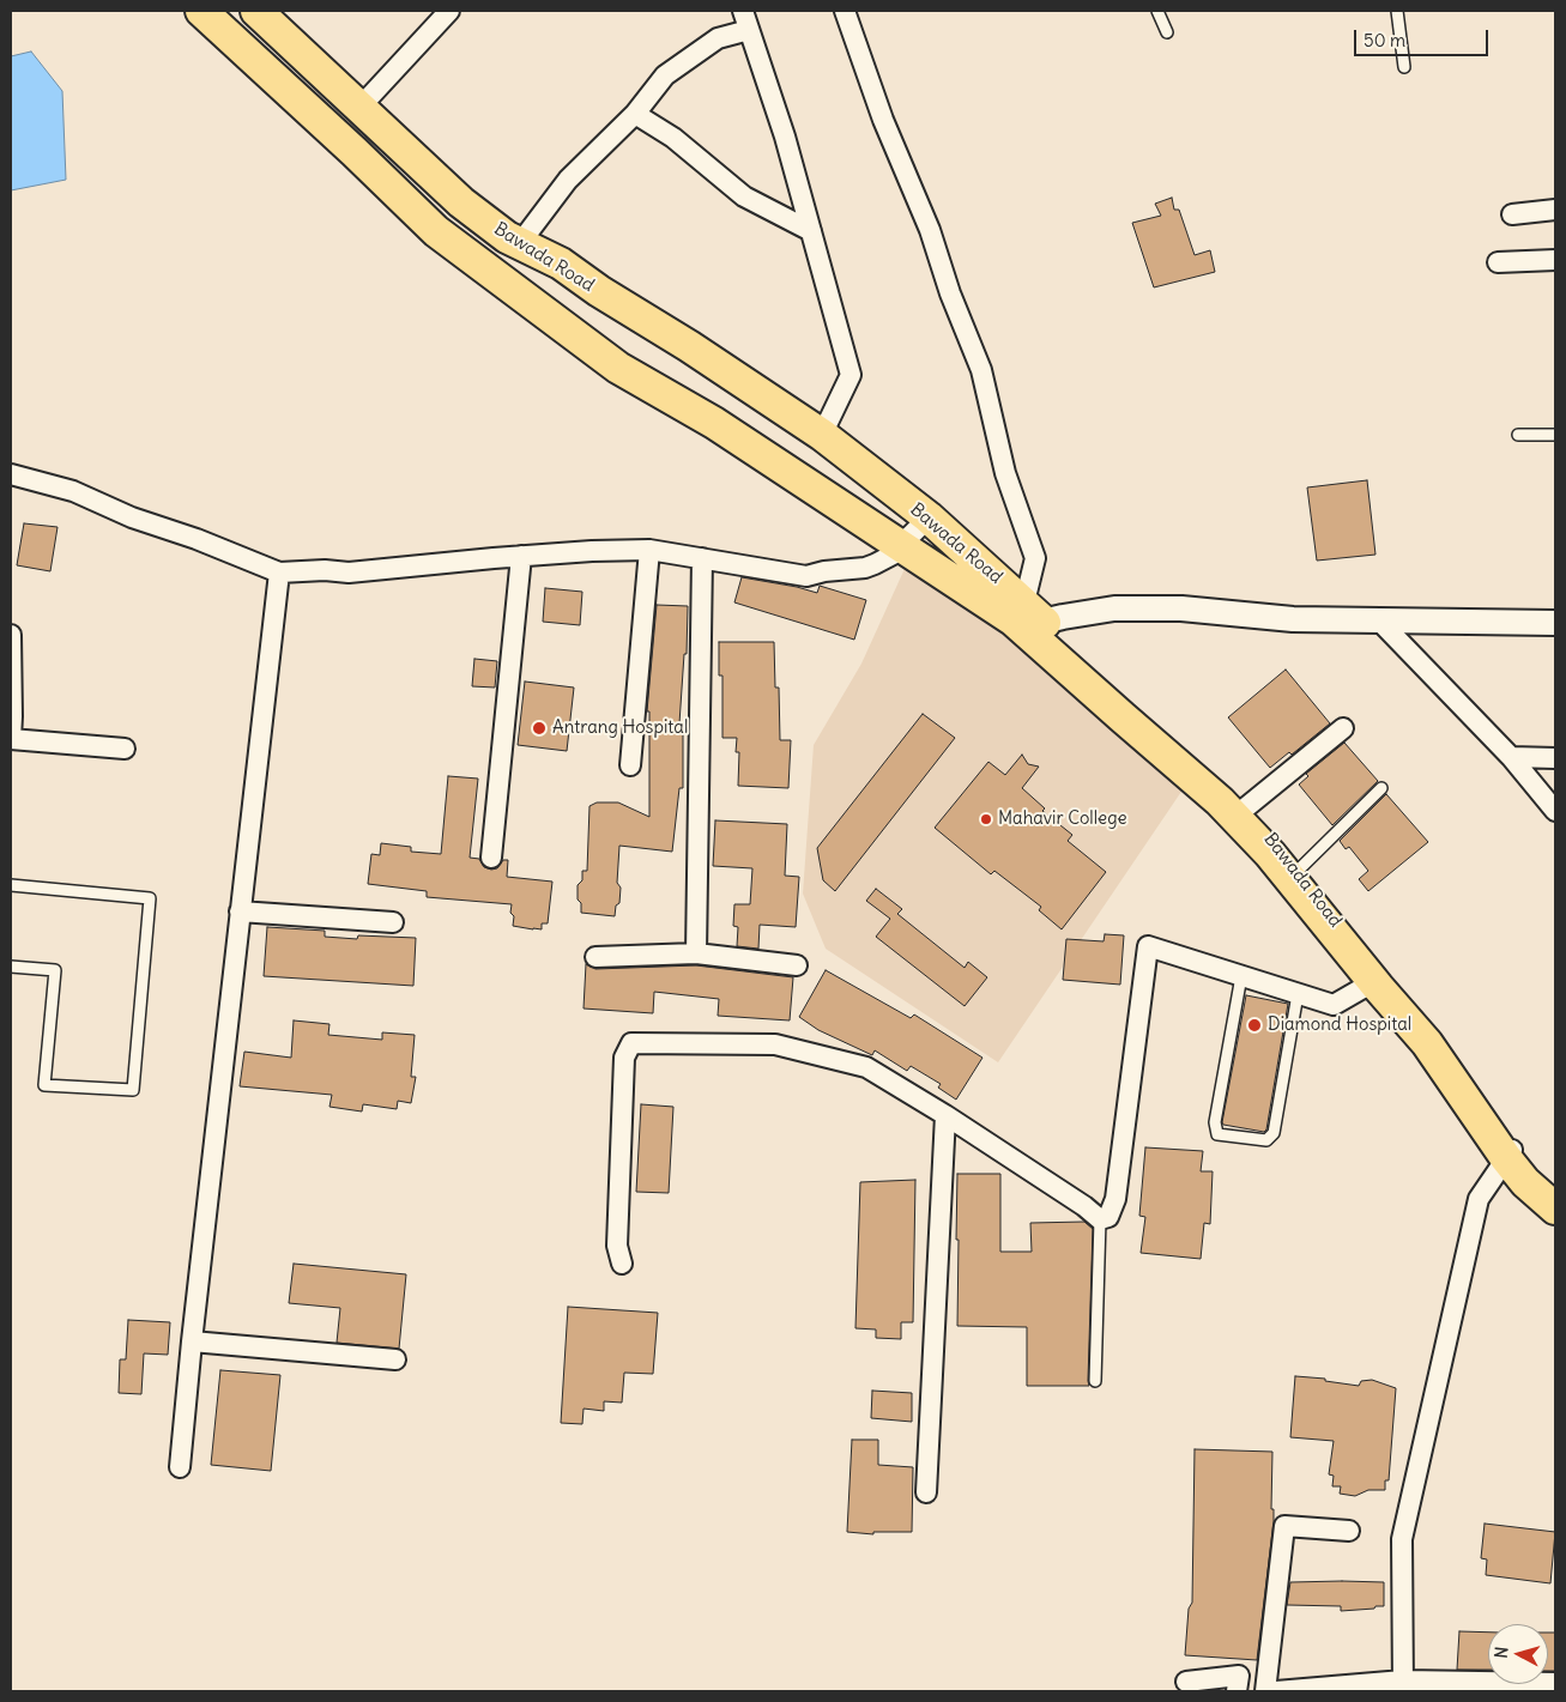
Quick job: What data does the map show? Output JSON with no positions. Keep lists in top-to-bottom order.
{
  "streets": {
    "main road": ["Bawada Road"]
  },
  "places": ["Antrang Hospital", "Mahavir College", "Diamond Hospital"],
  "scale_bar": "50 m",
  "north": "left"
}
